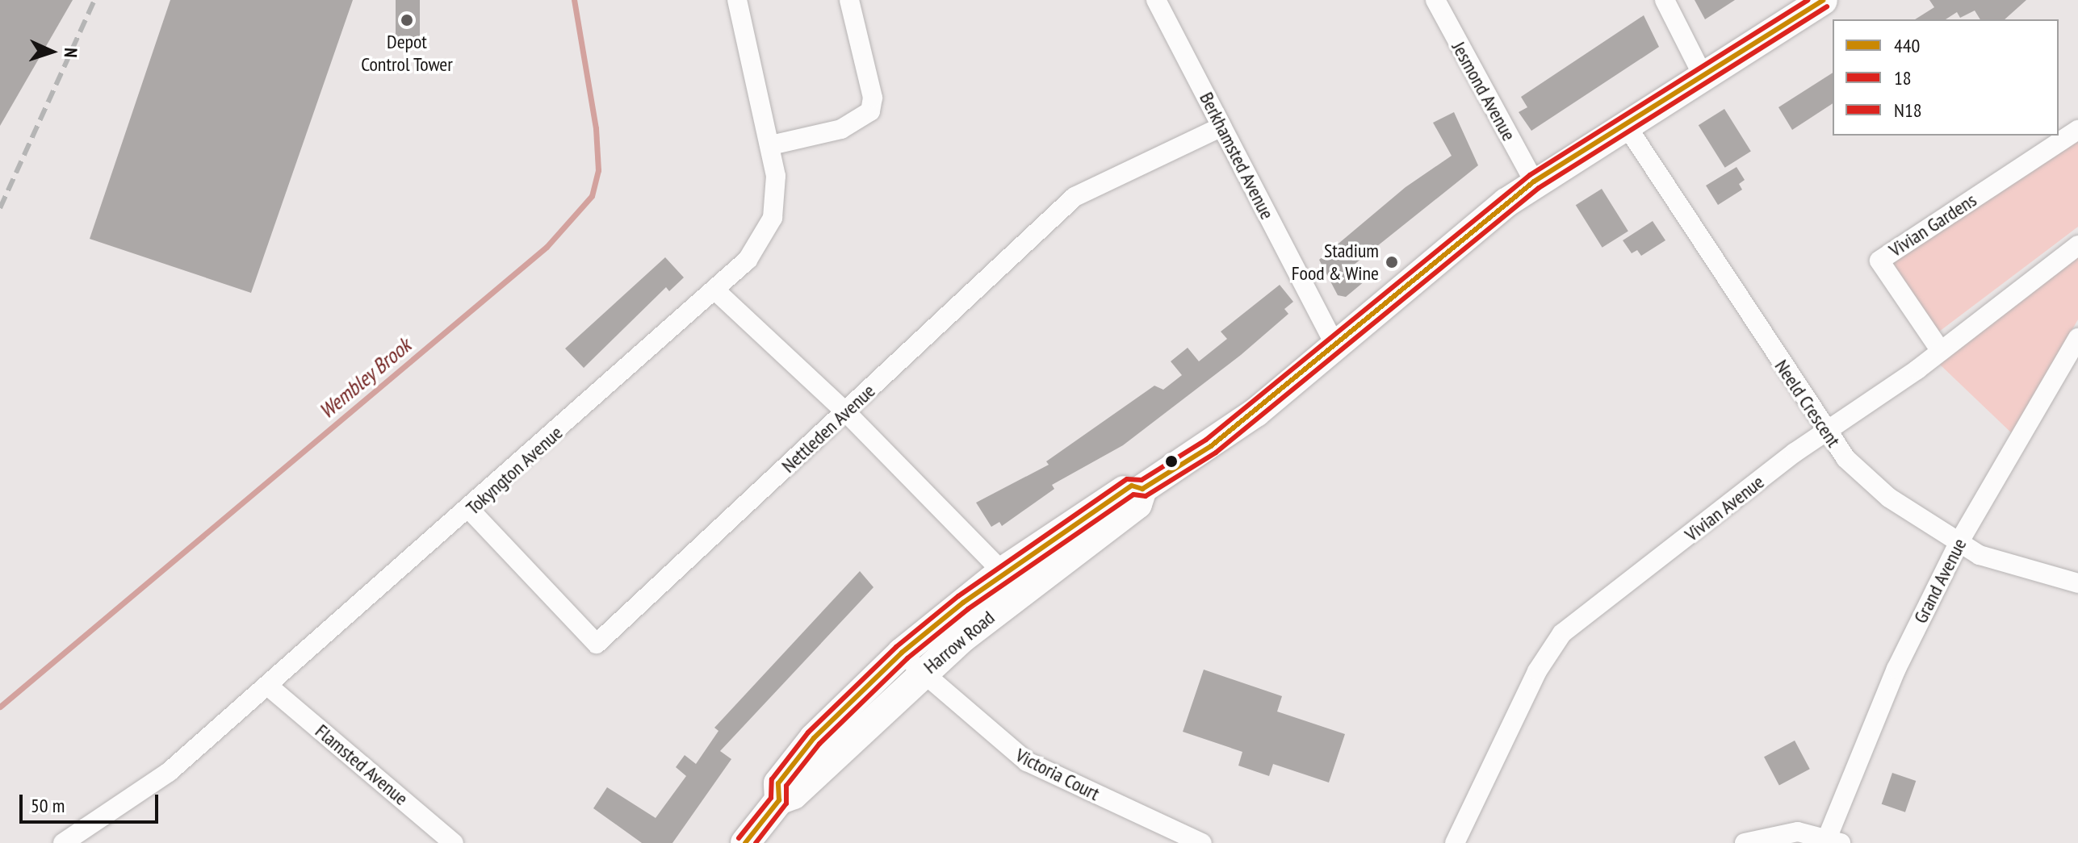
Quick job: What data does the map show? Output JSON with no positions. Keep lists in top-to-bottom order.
{
  "streets": {
    "main road": ["Harrow Road"],
    "street": [
      "Jesmond Avenue",
      "Berkhamsted Avenue",
      "Vivian Gardens",
      "Neeld Crescent",
      "Nettleden Avenue",
      "Tokyngton Avenue",
      "Vivian Avenue",
      "Grand Avenue",
      "Flamsted Avenue",
      "Victoria Court"
    ]
  },
  "crossings": [
    ["Jesmond Avenue", "Harrow Road"],
    ["Berkhamsted Avenue", "Nettleden Avenue"],
    ["Berkhamsted Avenue", "Harrow Road"],
    ["Vivian Gardens", "Vivian Avenue"],
    ["Neeld Crescent", "Vivian Avenue"],
    ["Neeld Crescent", "Grand Avenue"],
    ["Neeld Crescent", "Harrow Road"],
    ["Nettleden Avenue", "Tokyngton Avenue"],
    ["Tokyngton Avenue", "Flamsted Avenue"],
    ["Harrow Road", "Victoria Court"]
  ],
  "water": ["Wembley Brook"],
  "places": ["Depot Control Tower", "Stadium Food & Wine"],
  "lines": ["transit line 440", "transit line N18", "transit line 18"],
  "legend": ["440", "18", "N18"],
  "scale_bar": "50 m",
  "north": "right"
}
